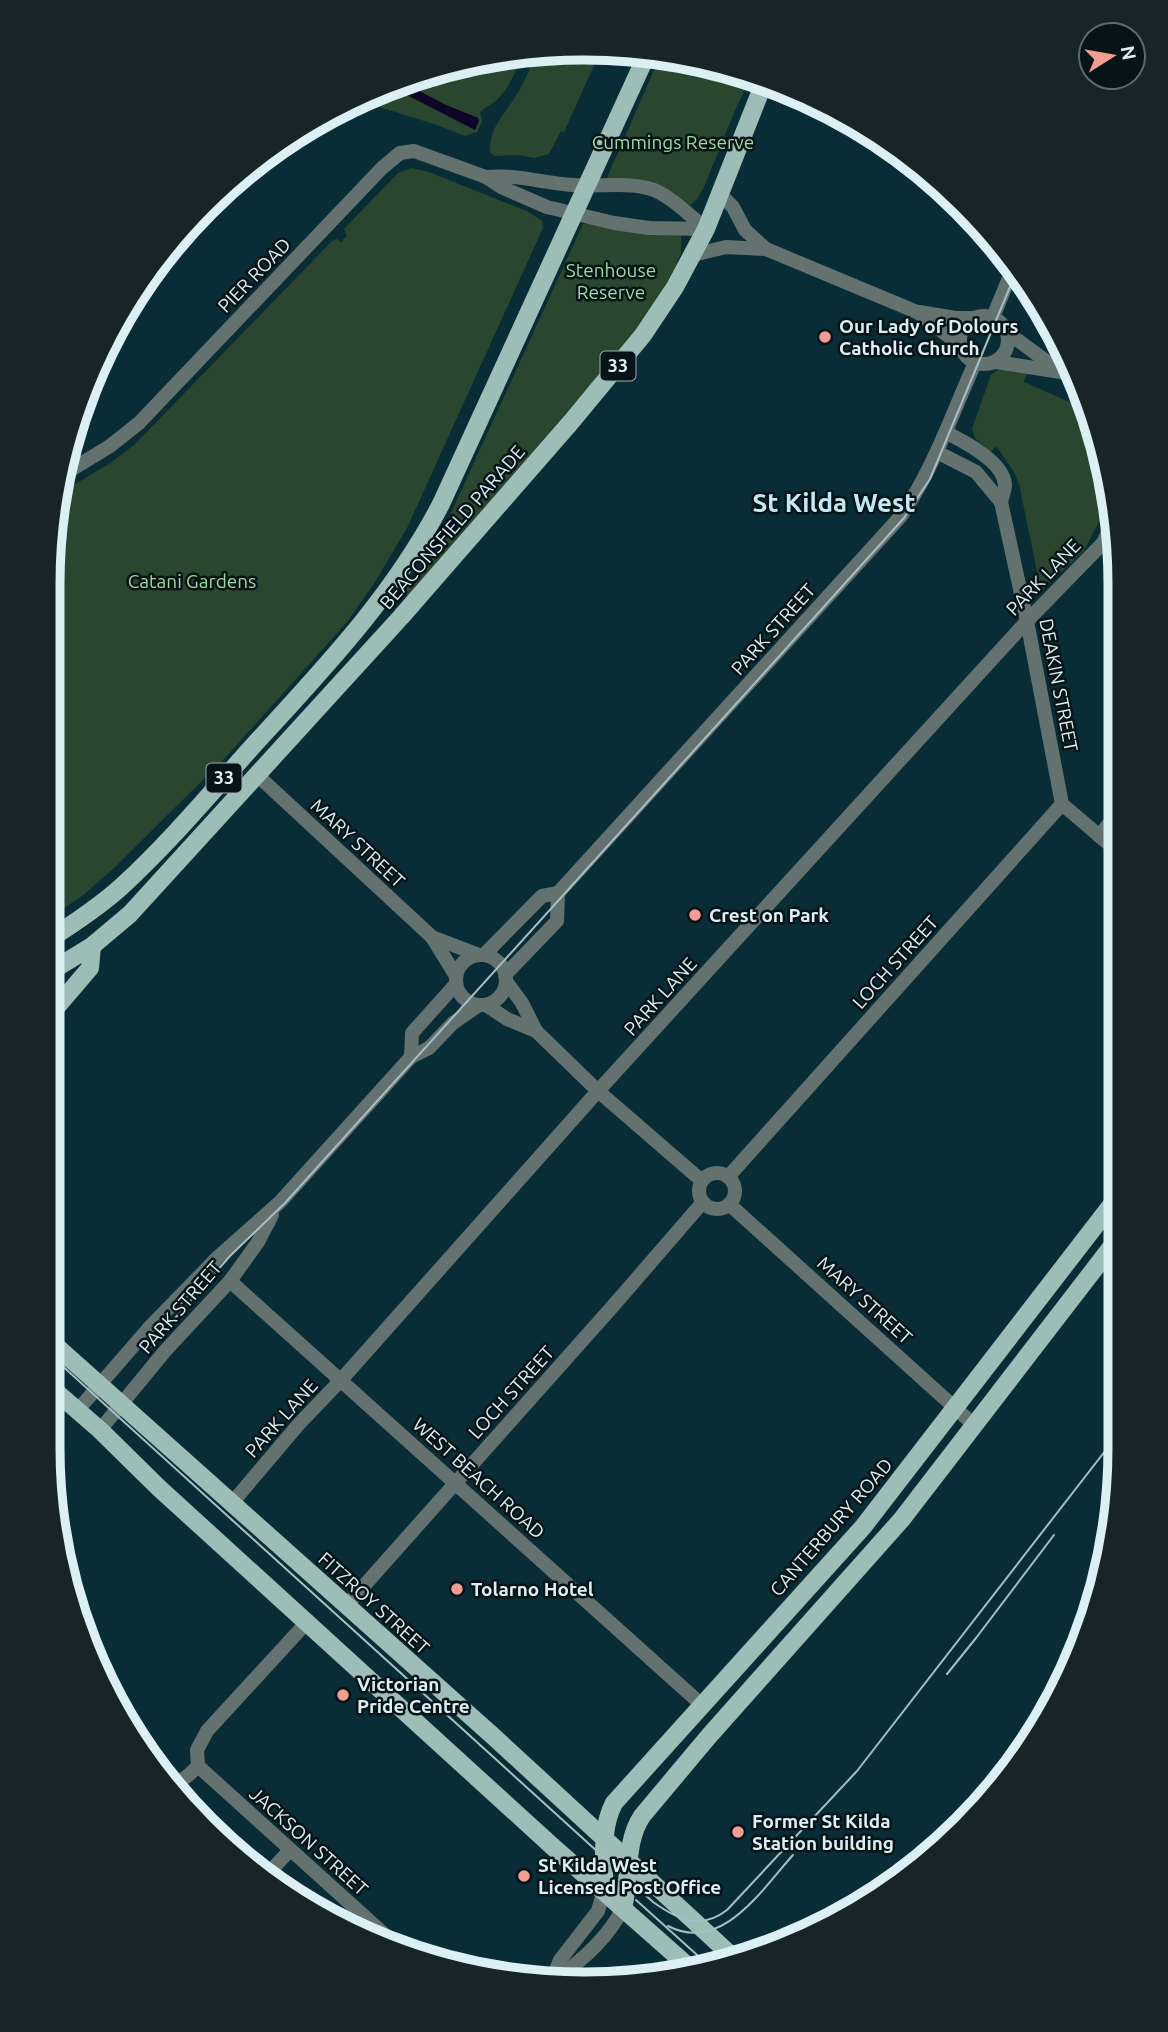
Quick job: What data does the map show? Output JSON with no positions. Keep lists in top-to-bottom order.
{
  "streets": {
    "main road": [
      "33",
      "BEACONSFIELD PARADE",
      "CANTERBURY ROAD",
      "FITZROY STREET"
    ],
    "street": [
      "PIER ROAD",
      "PARK LANE",
      "PARK STREET",
      "DEAKIN STREET",
      "MARY STREET",
      "LOCH STREET",
      "WEST BEACH ROAD",
      "JACKSON STREET"
    ]
  },
  "crossings": [
    ["PIER ROAD", "BEACONSFIELD PARADE"],
    ["BEACONSFIELD PARADE", "MARY STREET"],
    ["PARK LANE", "DEAKIN STREET"],
    ["PARK LANE", "WEST BEACH ROAD"],
    ["PARK LANE", "FITZROY STREET"],
    ["PARK STREET", "DEAKIN STREET"],
    ["PARK STREET", "MARY STREET"],
    ["PARK STREET", "WEST BEACH ROAD"],
    ["PARK STREET", "FITZROY STREET"],
    ["DEAKIN STREET", "LOCH STREET"],
    ["MARY STREET", "LOCH STREET"],
    ["MARY STREET", "CANTERBURY ROAD"],
    ["LOCH STREET", "WEST BEACH ROAD"],
    ["LOCH STREET", "FITZROY STREET"],
    ["WEST BEACH ROAD", "CANTERBURY ROAD"],
    ["CANTERBURY ROAD", "FITZROY STREET"]
  ],
  "districts": ["St Kilda West"],
  "parks": ["Cummings Reserve", "Stenhouse Reserve", "Catani Gardens"],
  "places": [
    "Our Lady of Dolours Catholic Church",
    "Crest on Park",
    "Tolarno Hotel",
    "Victorian Pride Centre",
    "Former St Kilda Station building",
    "St Kilda West Licensed Post Office"
  ],
  "north": "right"
}
